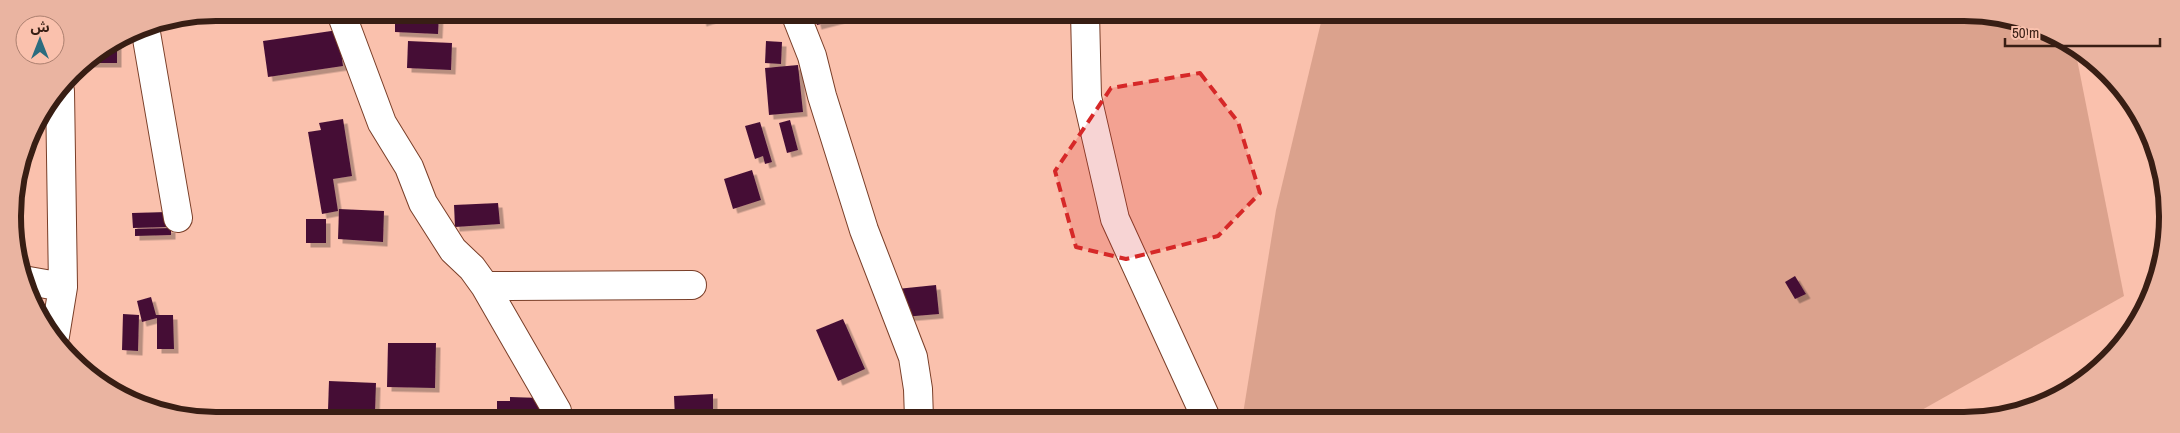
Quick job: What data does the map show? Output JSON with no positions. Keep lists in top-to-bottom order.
{
  "scale_bar": "50 m",
  "north": "top"
}
